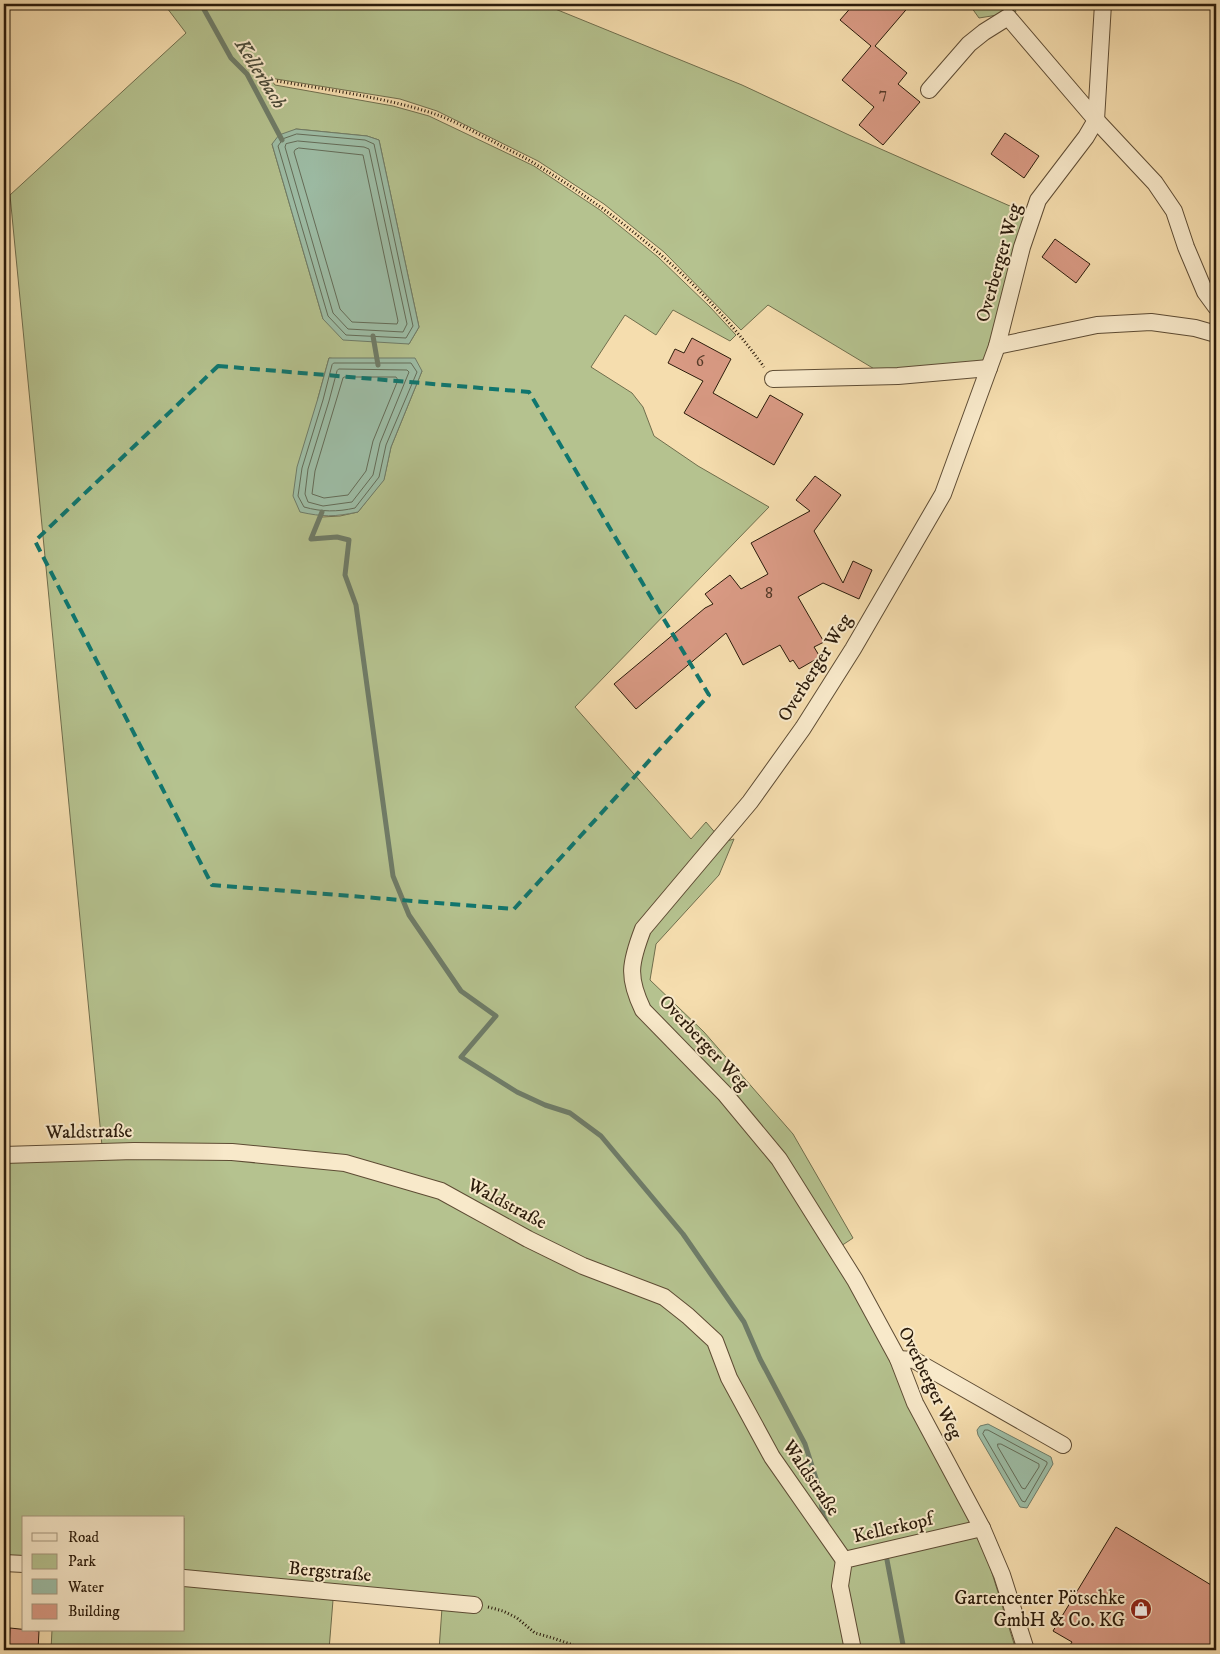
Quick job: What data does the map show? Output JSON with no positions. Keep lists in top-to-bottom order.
{
  "streets": {
    "street": [
      "Overberger Weg",
      "Waldstraße",
      "Kellerkopf",
      "Bergstraße"
    ]
  },
  "crossings": [
    ["Overberger Weg", "Kellerkopf"],
    ["Waldstraße", "Kellerkopf"]
  ],
  "water": ["Kellerbach"],
  "places": {
    "shop": ["Gartencenter Pötschke GmbH & Co. KG"]
  },
  "house_numbers": ["7", "6", "8"],
  "legend": [
    "Road",
    "Park",
    "Water",
    "Building"
  ]
}
